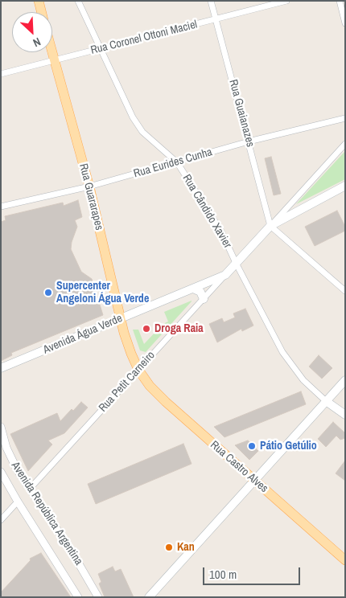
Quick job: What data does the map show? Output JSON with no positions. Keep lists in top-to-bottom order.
{
  "streets": {
    "main road": [
      "Rua Guararapes",
      "Rua Cândido Xavier",
      "Avenida Água Verde",
      "Rua Castro Alves"
    ],
    "street": [
      "Rua Coronel Ottoni Maciel",
      "Rua Guaianazes",
      "Rua Eurides Cunha",
      "Rua Petit Carneiro",
      "Avenida República Argentina"
    ]
  },
  "crossings": [
    ["Rua Coronel Ottoni Maciel", "Rua Guaianazes"],
    ["Rua Coronel Ottoni Maciel", "Rua Guararapes"],
    ["Rua Coronel Ottoni Maciel", "Rua Cândido Xavier"],
    ["Rua Guaianazes", "Rua Eurides Cunha"],
    ["Rua Guaianazes", "Avenida Água Verde"],
    ["Rua Eurides Cunha", "Rua Guararapes"],
    ["Rua Eurides Cunha", "Rua Cândido Xavier"],
    ["Rua Guararapes", "Avenida Água Verde"],
    ["Rua Guararapes", "Rua Petit Carneiro"],
    ["Rua Guararapes", "Rua Castro Alves"],
    ["Rua Cândido Xavier", "Avenida Água Verde"],
    ["Avenida Água Verde", "Rua Petit Carneiro"],
    ["Rua Petit Carneiro", "Rua Castro Alves"],
    ["Rua Petit Carneiro", "Avenida República Argentina"]
  ],
  "places": [
    "Supercenter Angeloni Água Verde",
    "Droga Raia",
    "Pátio Getúlio",
    "Kan"
  ],
  "scale_bar": "100 m",
  "north": "bottom right"
}
